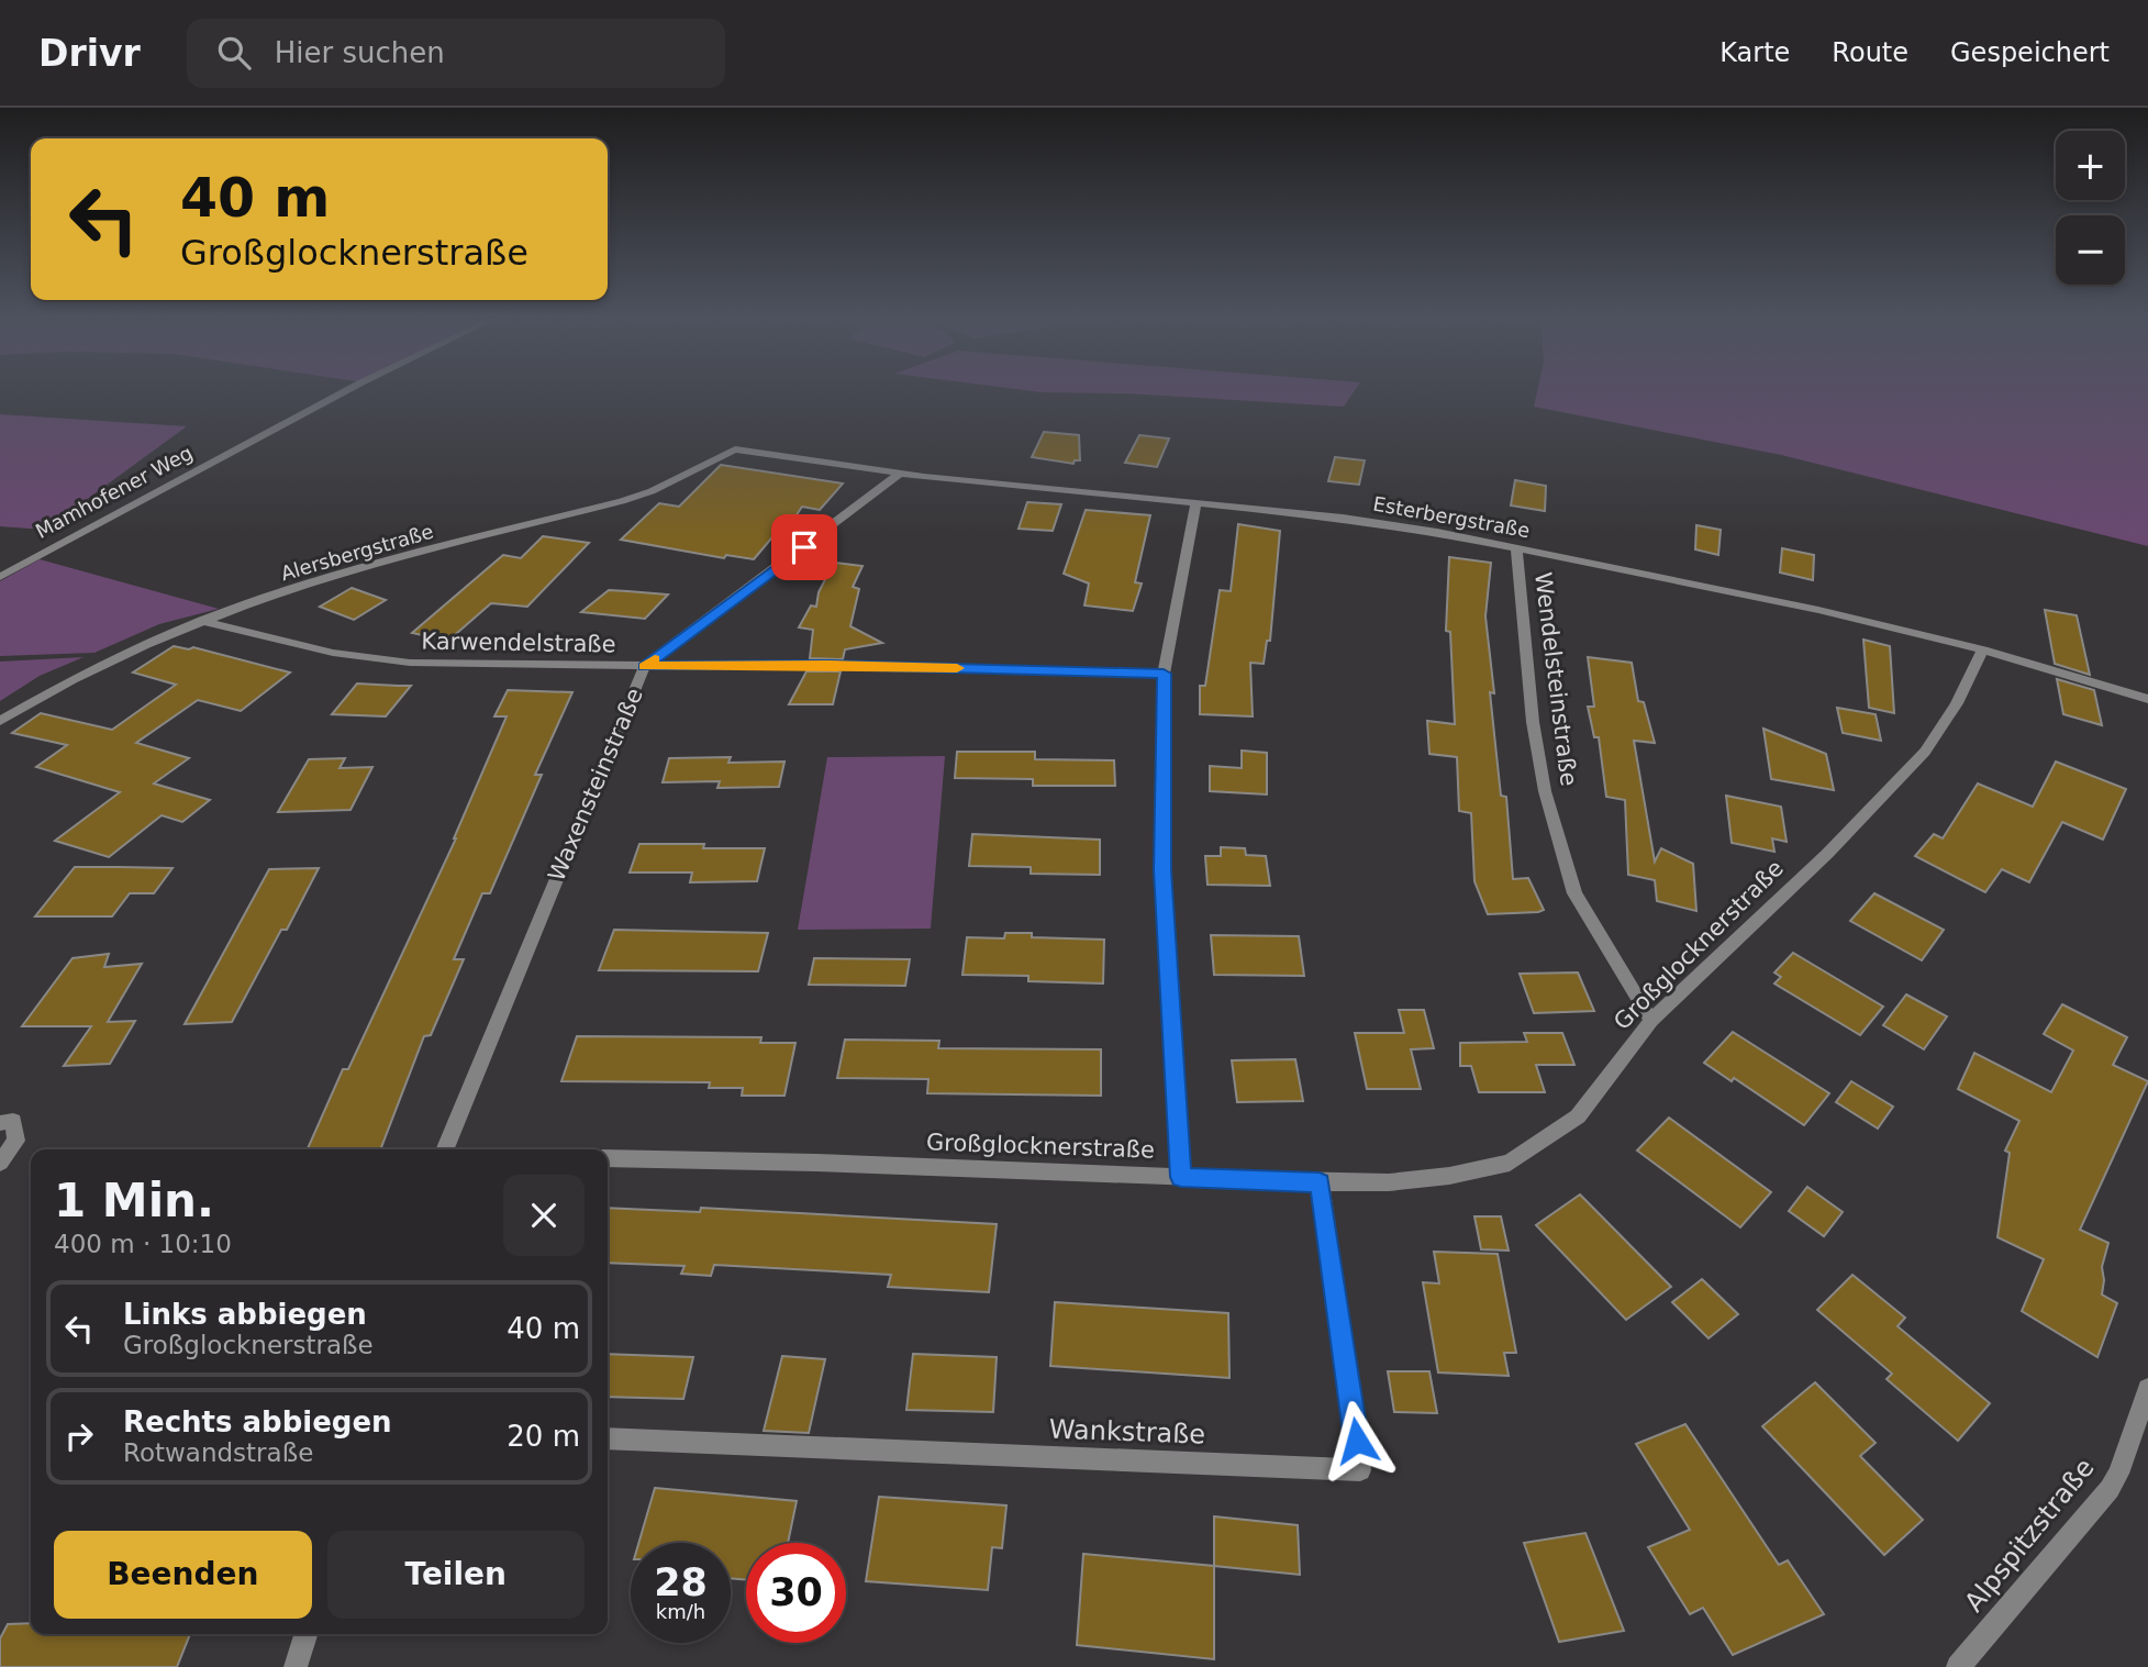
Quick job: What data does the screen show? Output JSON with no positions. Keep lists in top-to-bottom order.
{
  "streets": {
    "street": [
      "Mamhofener Weg",
      "Esterbergstraße",
      "Alersbergstraße",
      "Karwendelstraße",
      "Wendelsteinstraße",
      "Waxensteinstraße",
      "Großglocknerstraße",
      "Wankstraße",
      "Alpspitzstraße"
    ]
  },
  "crossings": [
    ["Esterbergstraße", "Alersbergstraße"],
    ["Esterbergstraße", "Wendelsteinstraße"],
    ["Esterbergstraße", "Waxensteinstraße"],
    ["Esterbergstraße", "Großglocknerstraße"],
    ["Alersbergstraße", "Karwendelstraße"],
    ["Karwendelstraße", "Waxensteinstraße"],
    ["Wendelsteinstraße", "Großglocknerstraße"],
    ["Großglocknerstraße", "Wankstraße"]
  ],
  "page": {
    "header": "Drivr",
    "search": "Hier suchen",
    "nav": ["Karte", "Route", "Gespeichert"],
    "map_buttons": ["+", "−"],
    "turn": ["40 m", "Großglocknerstraße"],
    "heading": ["1 Min.", "400 m · 10:10"],
    "list": [
      {
        "name": "Links abbiegen",
        "note": "Großglocknerstraße",
        "value": "40 m"
      },
      {
        "name": "Rechts abbiegen",
        "note": "Rotwandstraße",
        "value": "20 m"
      }
    ],
    "buttons": ["Beenden", "Teilen"],
    "speed": "28 km/h",
    "limit": "30"
  }
}
